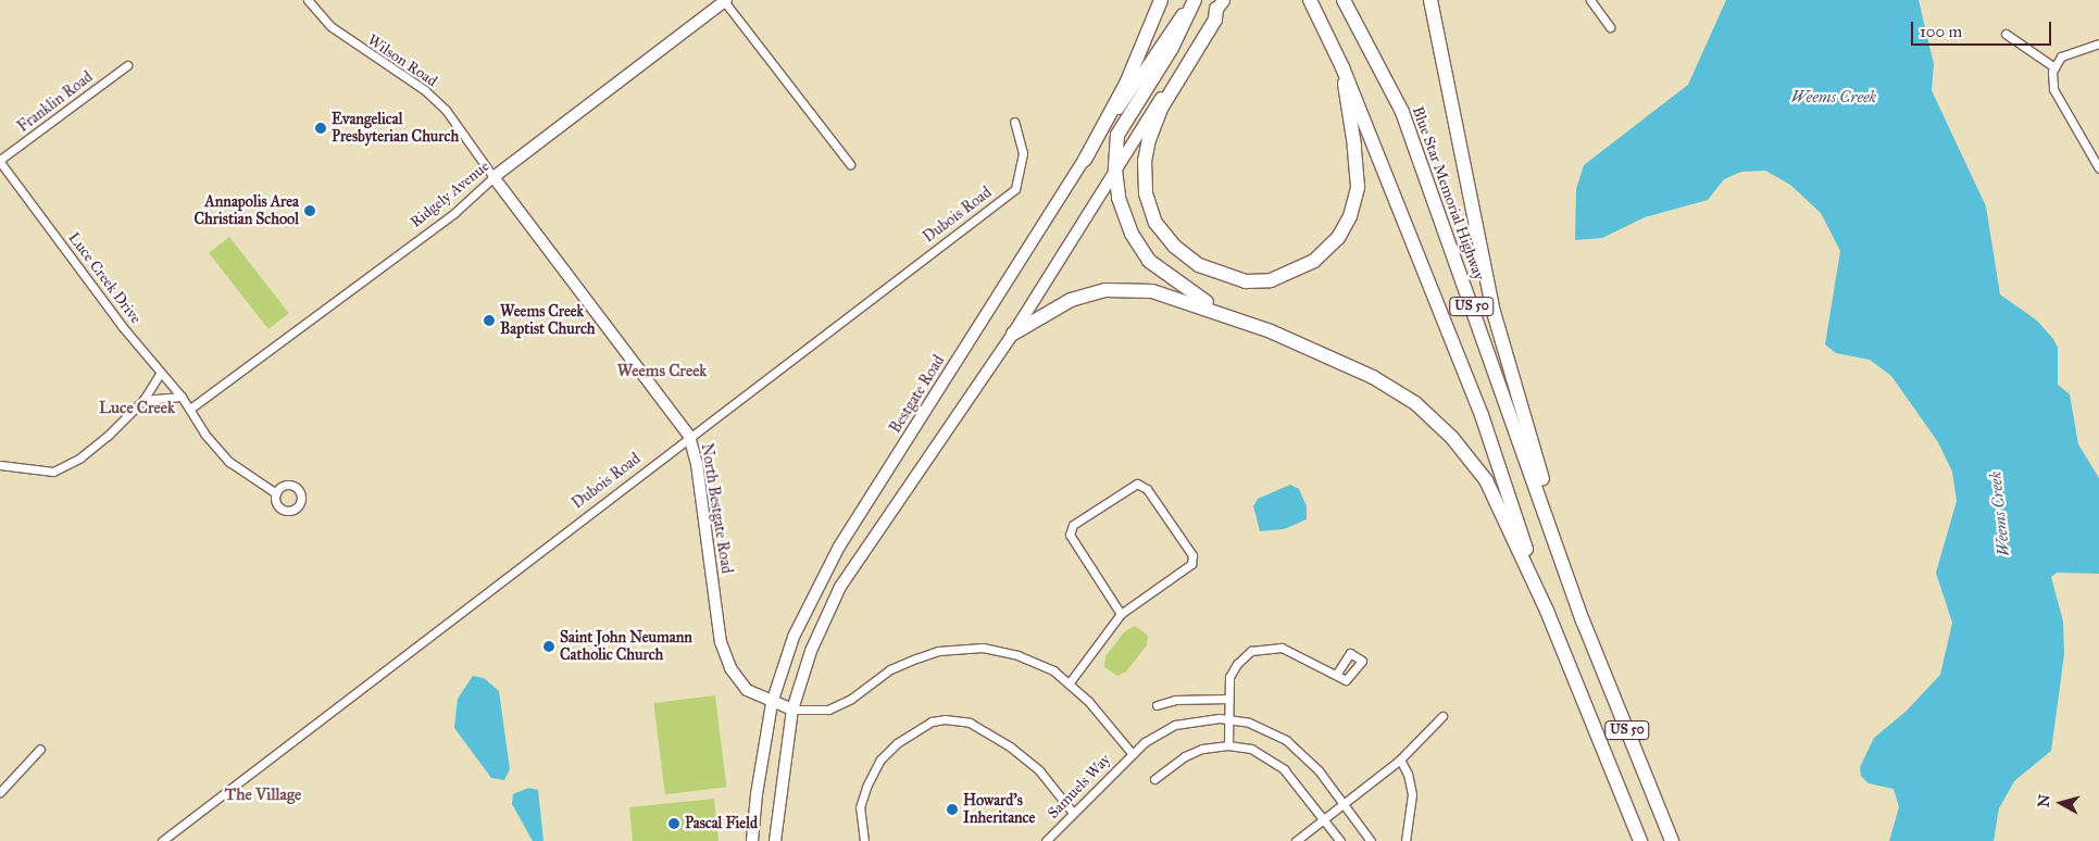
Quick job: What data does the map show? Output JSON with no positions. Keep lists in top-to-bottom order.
{
  "streets": {
    "highway": ["Blue Star Memorial Highway", "US 50"],
    "main road": ["Ridgely Avenue", "Bestgate Road", "North Bestgate Road"],
    "street": [
      "Wilson Road",
      "Franklin Road",
      "Dubois Road",
      "Luce Creek Drive",
      "Samuels Way"
    ]
  },
  "crossings": [
    ["Wilson Road", "Ridgely Avenue"],
    ["Wilson Road", "North Bestgate Road"],
    ["Franklin Road", "Luce Creek Drive"],
    ["Blue Star Memorial Highway", "US 50"],
    ["Ridgely Avenue", "Luce Creek Drive"],
    ["Ridgely Avenue", "North Bestgate Road"],
    ["Dubois Road", "North Bestgate Road"],
    ["Bestgate Road", "North Bestgate Road"]
  ],
  "districts": ["Weems Creek", "Luce Creek", "The Village"],
  "water": ["Weems Creek"],
  "places": [
    "Evangelical Presbyterian Church",
    "Annapolis Area Christian School",
    "Weems Creek Baptist Church",
    "Saint John Neumann Catholic Church",
    "Howard's Inheritance",
    "Pascal Field"
  ],
  "scale_bar": "100 m",
  "north": "left"
}
